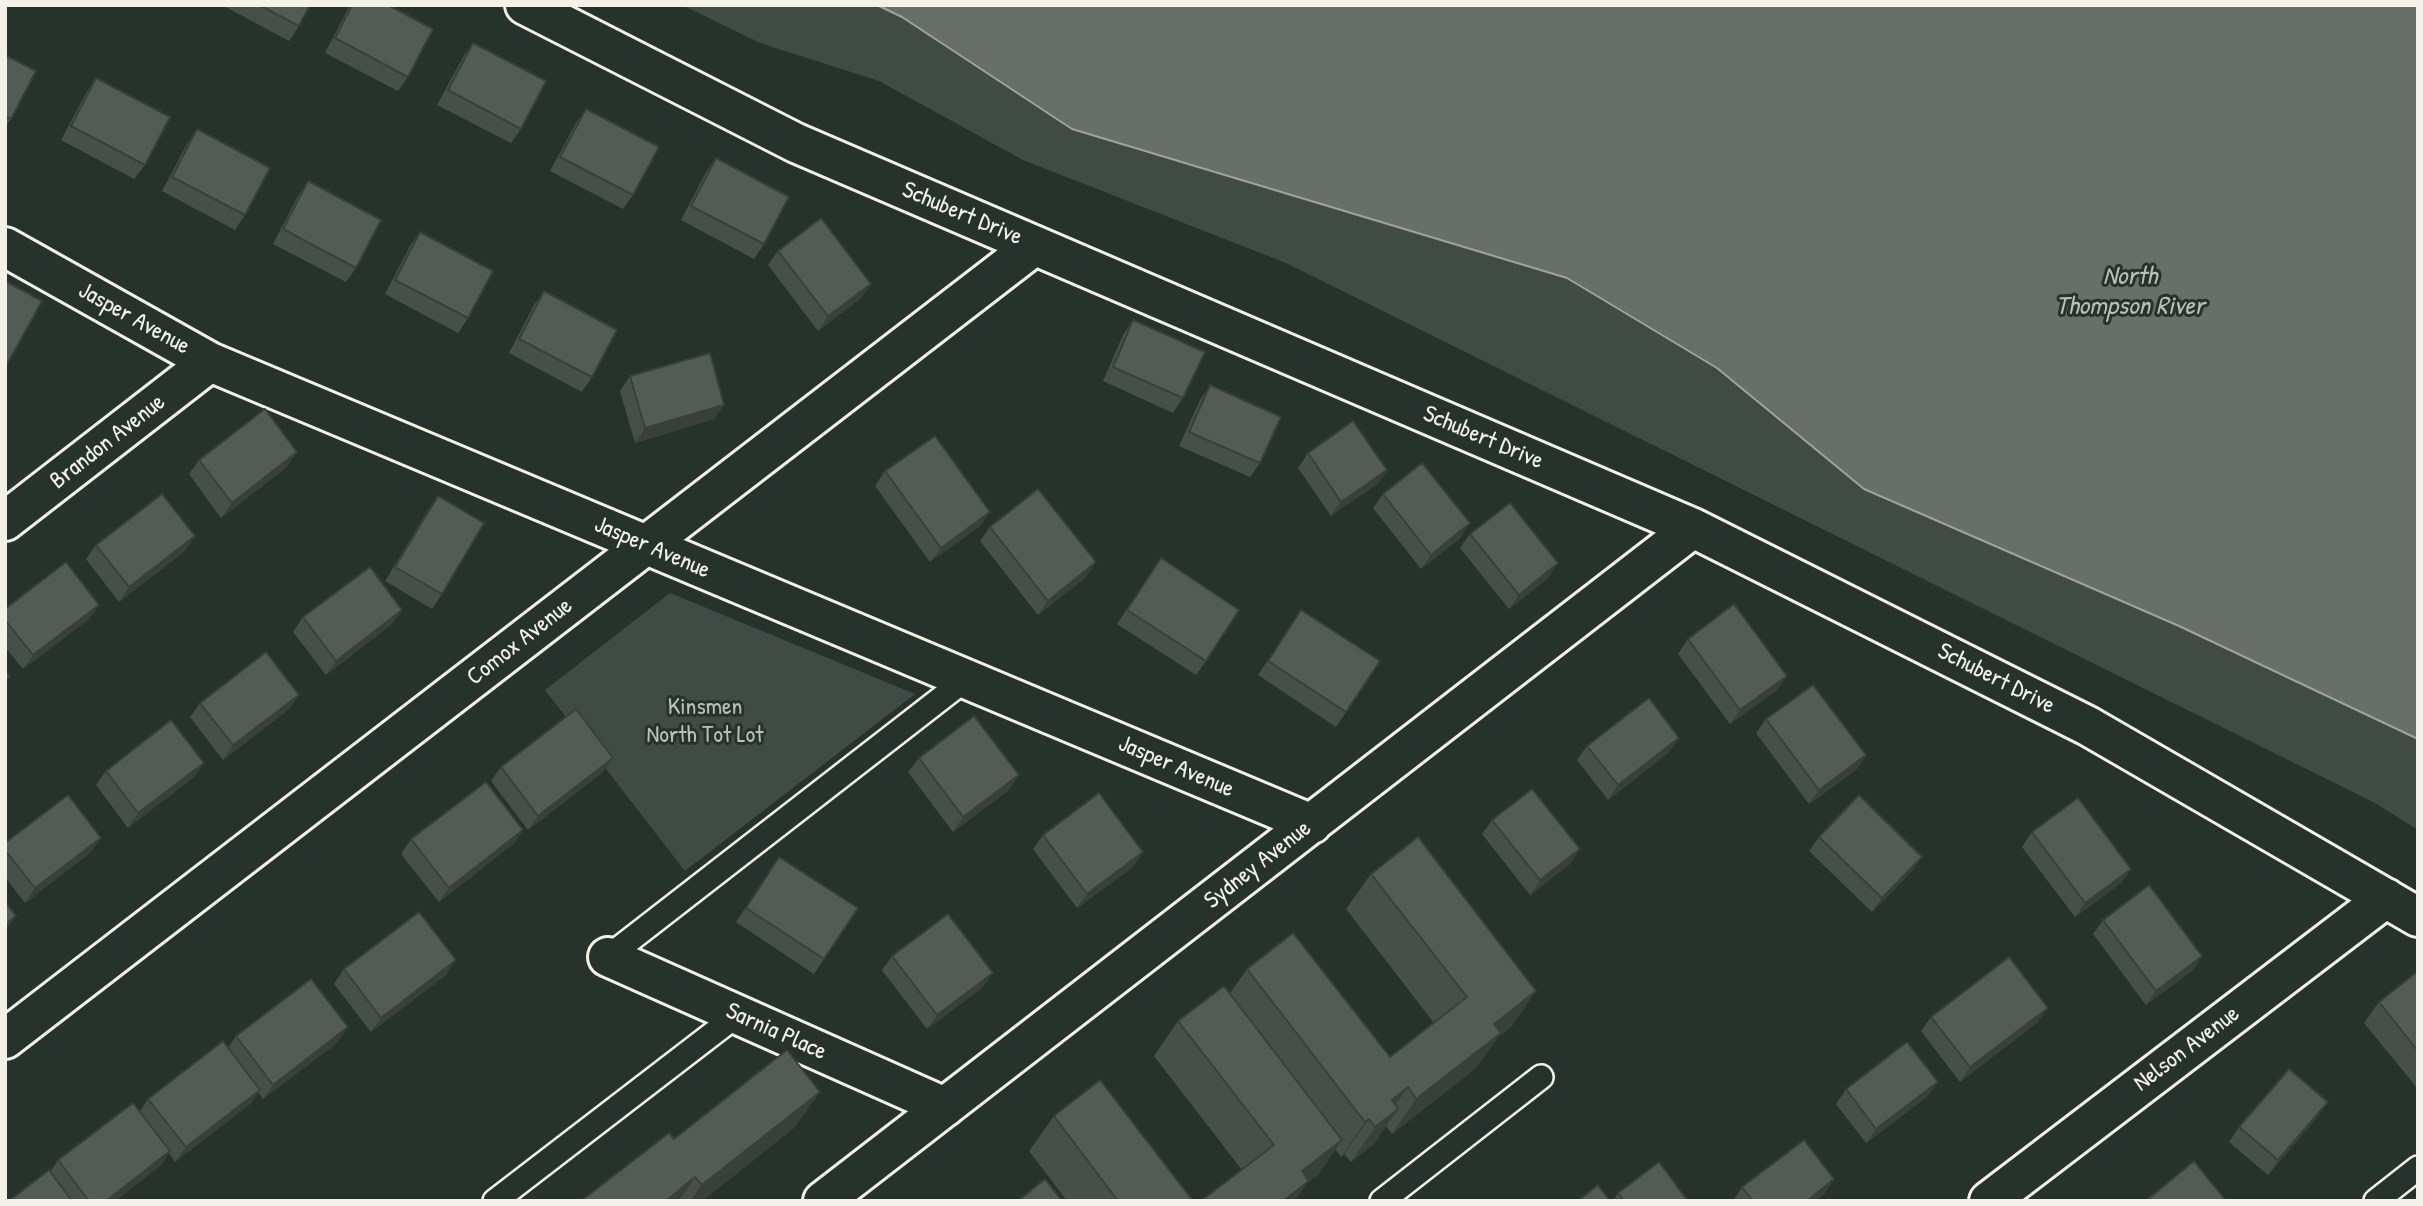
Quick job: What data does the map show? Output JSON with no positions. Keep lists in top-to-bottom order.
{
  "streets": {
    "street": [
      "Schubert Drive",
      "Jasper Avenue",
      "Brandon Avenue",
      "Comox Avenue",
      "Sydney Avenue",
      "Sarnia Place",
      "Nelson Avenue"
    ]
  },
  "crossings": [
    ["Schubert Drive", "Comox Avenue"],
    ["Schubert Drive", "Sydney Avenue"],
    ["Schubert Drive", "Nelson Avenue"],
    ["Jasper Avenue", "Brandon Avenue"],
    ["Jasper Avenue", "Comox Avenue"],
    ["Jasper Avenue", "Sydney Avenue"],
    ["Sydney Avenue", "Sarnia Place"]
  ],
  "water": ["North Thompson River"],
  "parks": ["Kinsmen North Tot Lot"]
}
